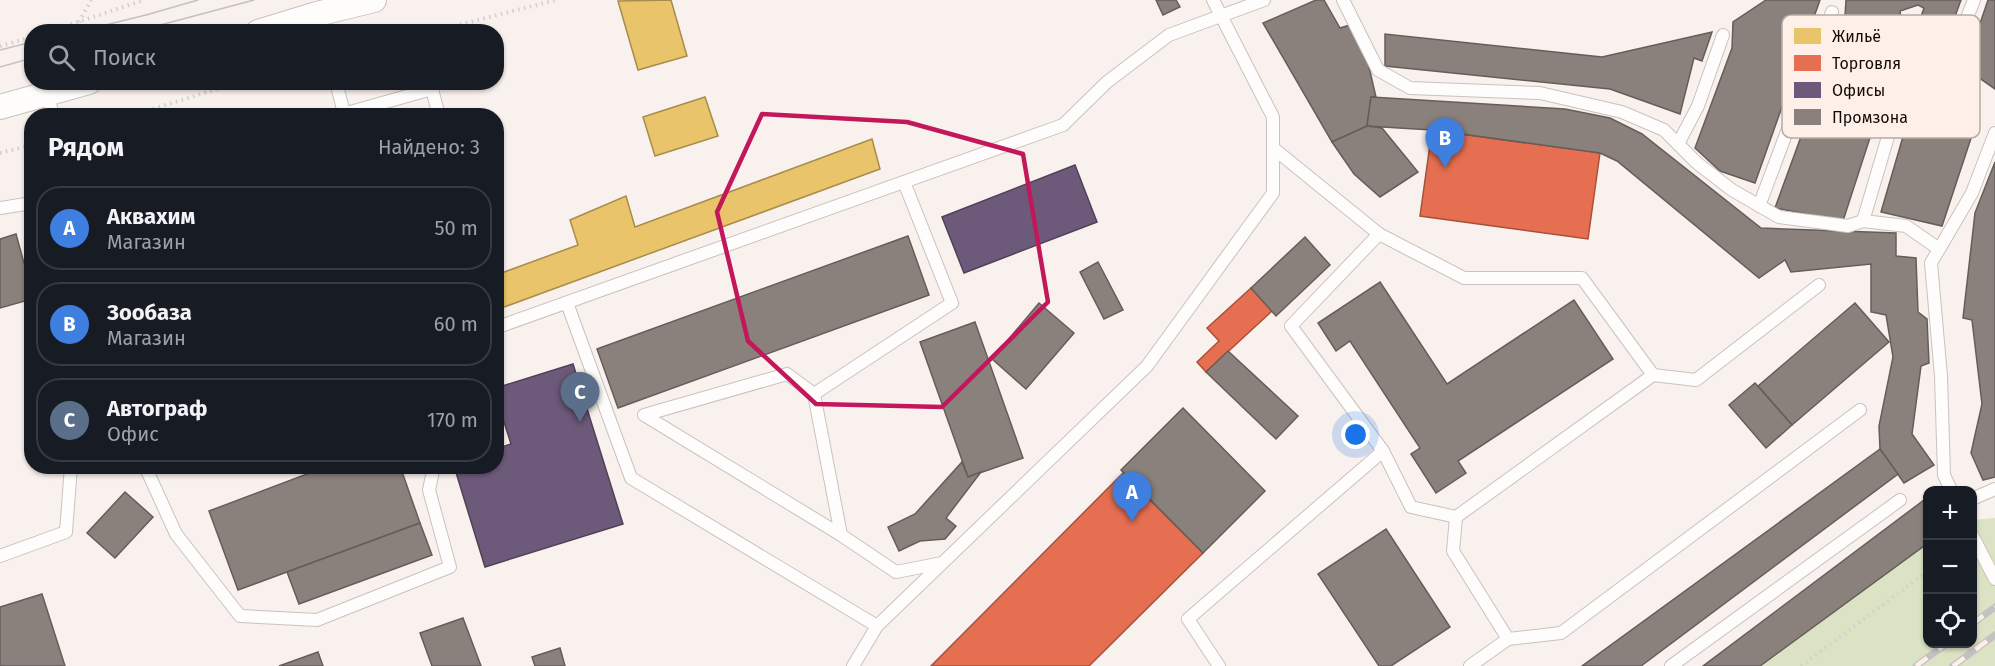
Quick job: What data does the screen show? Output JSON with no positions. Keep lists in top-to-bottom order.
{
  "legend": [
    "Жильё",
    "Торговля",
    "Офисы",
    "Промзона"
  ],
  "page": {
    "search": "Поиск",
    "heading": ["Рядом", "Найдено: 3"],
    "pins": ["B", "C", "A"],
    "list": [
      {
        "mark": "A",
        "name": "Аквахим",
        "note": "Магазин",
        "value": "50 m"
      },
      {
        "mark": "B",
        "name": "Зообаза",
        "note": "Магазин",
        "value": "60 m"
      },
      {
        "mark": "C",
        "name": "Автограф",
        "note": "Офис",
        "value": "170 m"
      }
    ],
    "map_buttons": ["+", "−"]
  }
}
